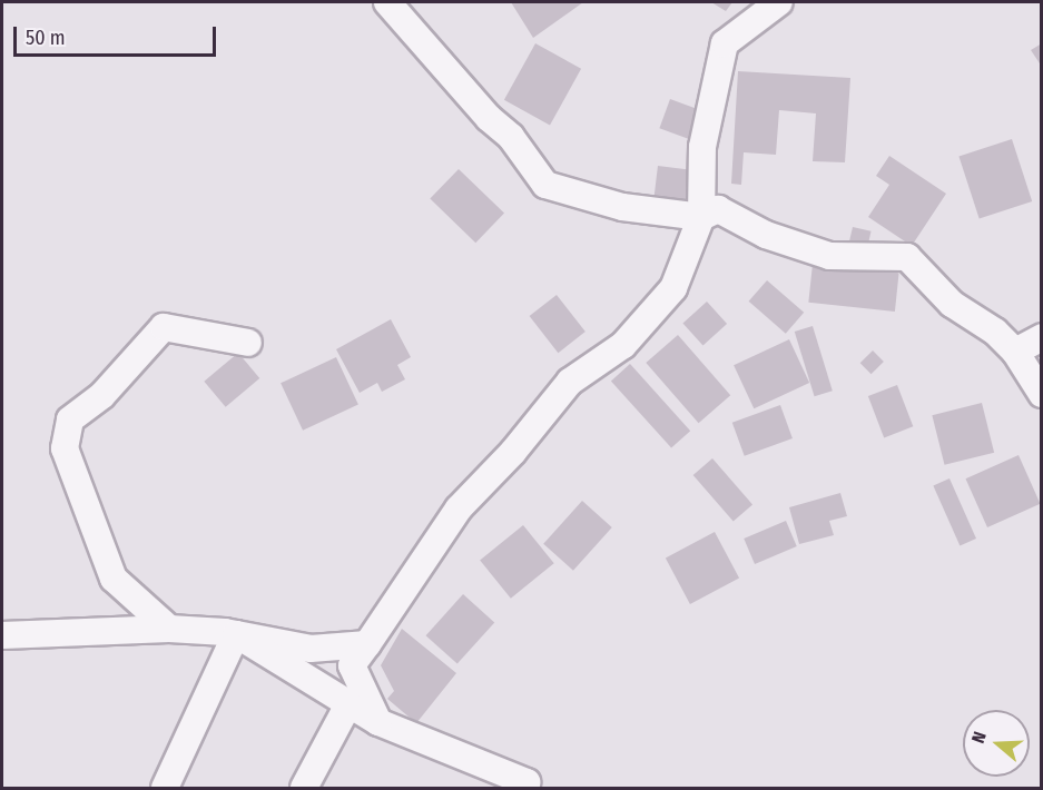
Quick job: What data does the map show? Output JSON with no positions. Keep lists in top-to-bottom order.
{
  "scale_bar": "50 m",
  "north": "left"
}
